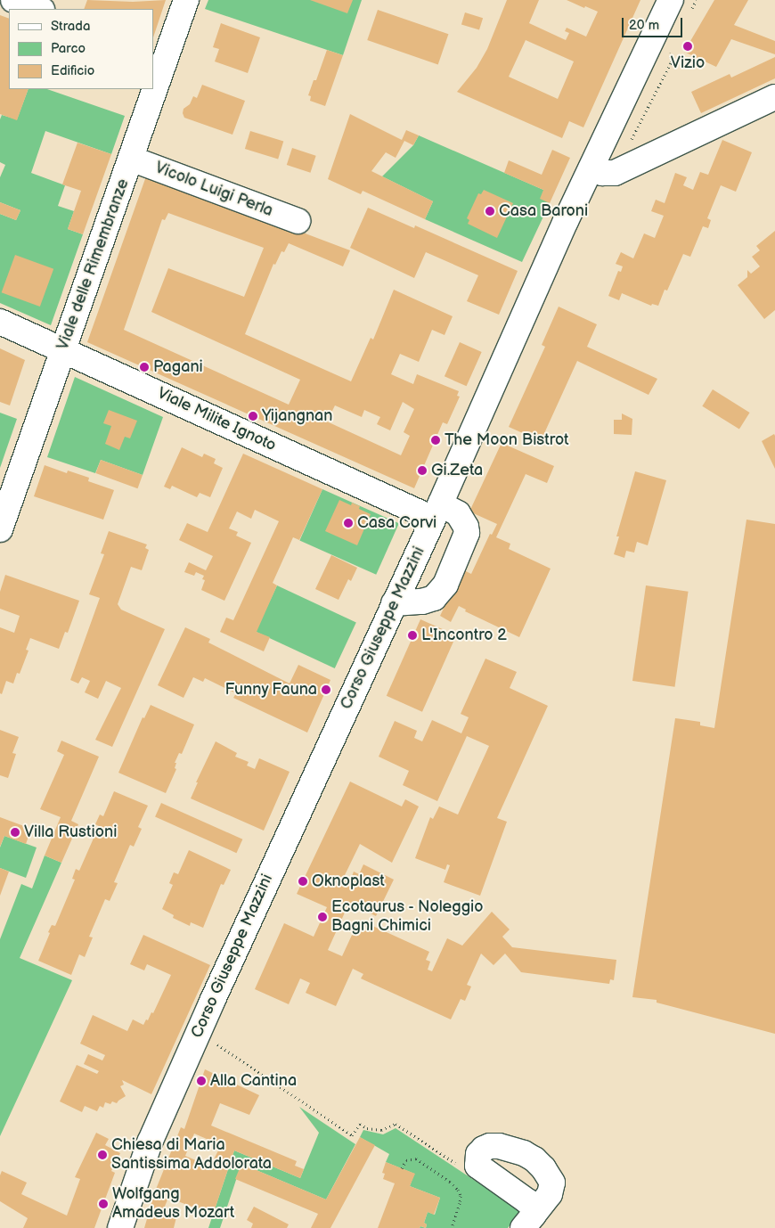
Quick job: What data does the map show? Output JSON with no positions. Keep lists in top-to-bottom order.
{
  "streets": {
    "street": [
      "Vicolo Luigi Perla",
      "Viale delle Rimembranze",
      "Viale Milite Ignoto",
      "Corso Giuseppe Mazzini"
    ]
  },
  "crossings": [
    ["Vicolo Luigi Perla", "Viale delle Rimembranze"],
    ["Viale delle Rimembranze", "Viale Milite Ignoto"],
    ["Viale Milite Ignoto", "Corso Giuseppe Mazzini"]
  ],
  "places": [
    "Vizio",
    "Casa Baroni",
    "Pagani",
    "Yijangnan",
    "The Moon Bistrot",
    "Gi.Zeta",
    "Casa Corvi",
    "L'Incontro 2",
    "Funny Fauna",
    "Villa Rustioni",
    "Oknoplast",
    "Ecotaurus - Noleggio Bagni Chimici",
    "Alla Cantina",
    "Chiesa di Maria Santissima Addolorata",
    "Wolfgang Amadeus Mozart"
  ],
  "legend": ["Strada", "Parco", "Edificio"],
  "scale_bar": "20 m"
}
